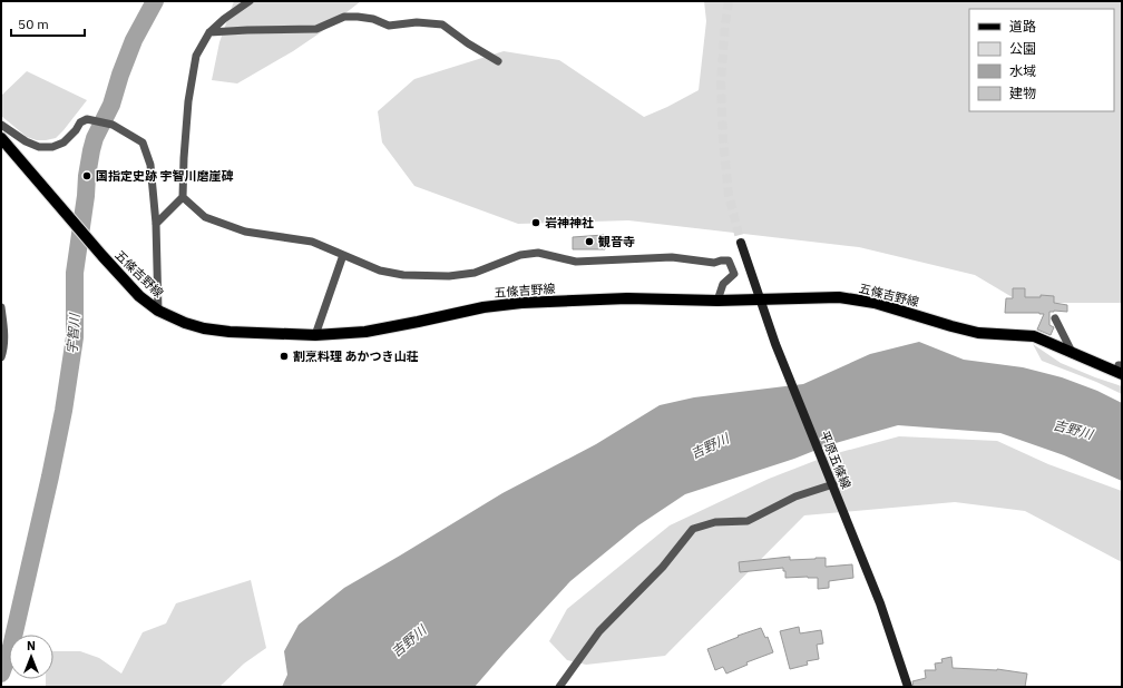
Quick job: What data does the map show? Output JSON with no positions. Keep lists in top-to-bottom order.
{
  "streets": {
    "main road": ["五條吉野線", "平原五條線"]
  },
  "crossings": [
    ["五條吉野線", "平原五條線"]
  ],
  "water": ["宇智川", "吉野川"],
  "places": [
    "国指定史跡 宇智川磨崖碑",
    "岩神神社",
    "観音寺",
    "割烹料理 あかつき山荘"
  ],
  "legend": [
    "道路",
    "公園",
    "水域",
    "建物"
  ],
  "scale_bar": "50 m",
  "north": "top"
}
